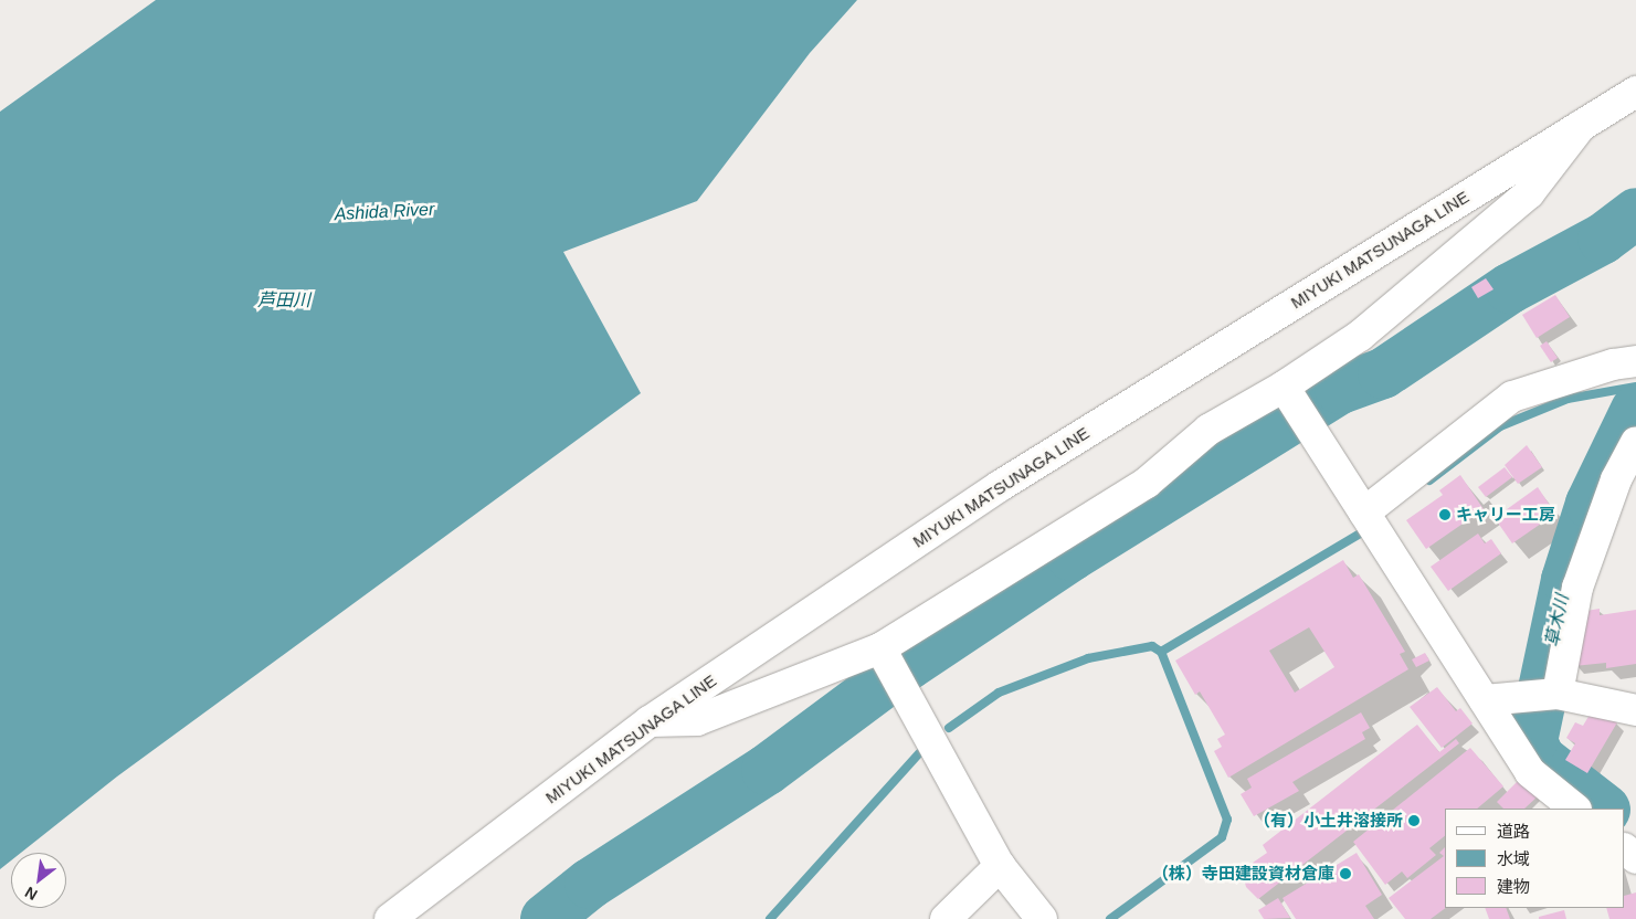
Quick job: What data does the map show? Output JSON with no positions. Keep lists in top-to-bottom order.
{
  "streets": {
    "street": ["MIYUKI MATSUNAGA LINE"]
  },
  "water": ["Ashida River", "芦田川", "草木川"],
  "places": ["キャリー工房", "（有）小土井溶接所", "（株）寺田建設資材倉庫"],
  "legend": ["道路", "水域", "建物"],
  "north": "bottom left"
}
